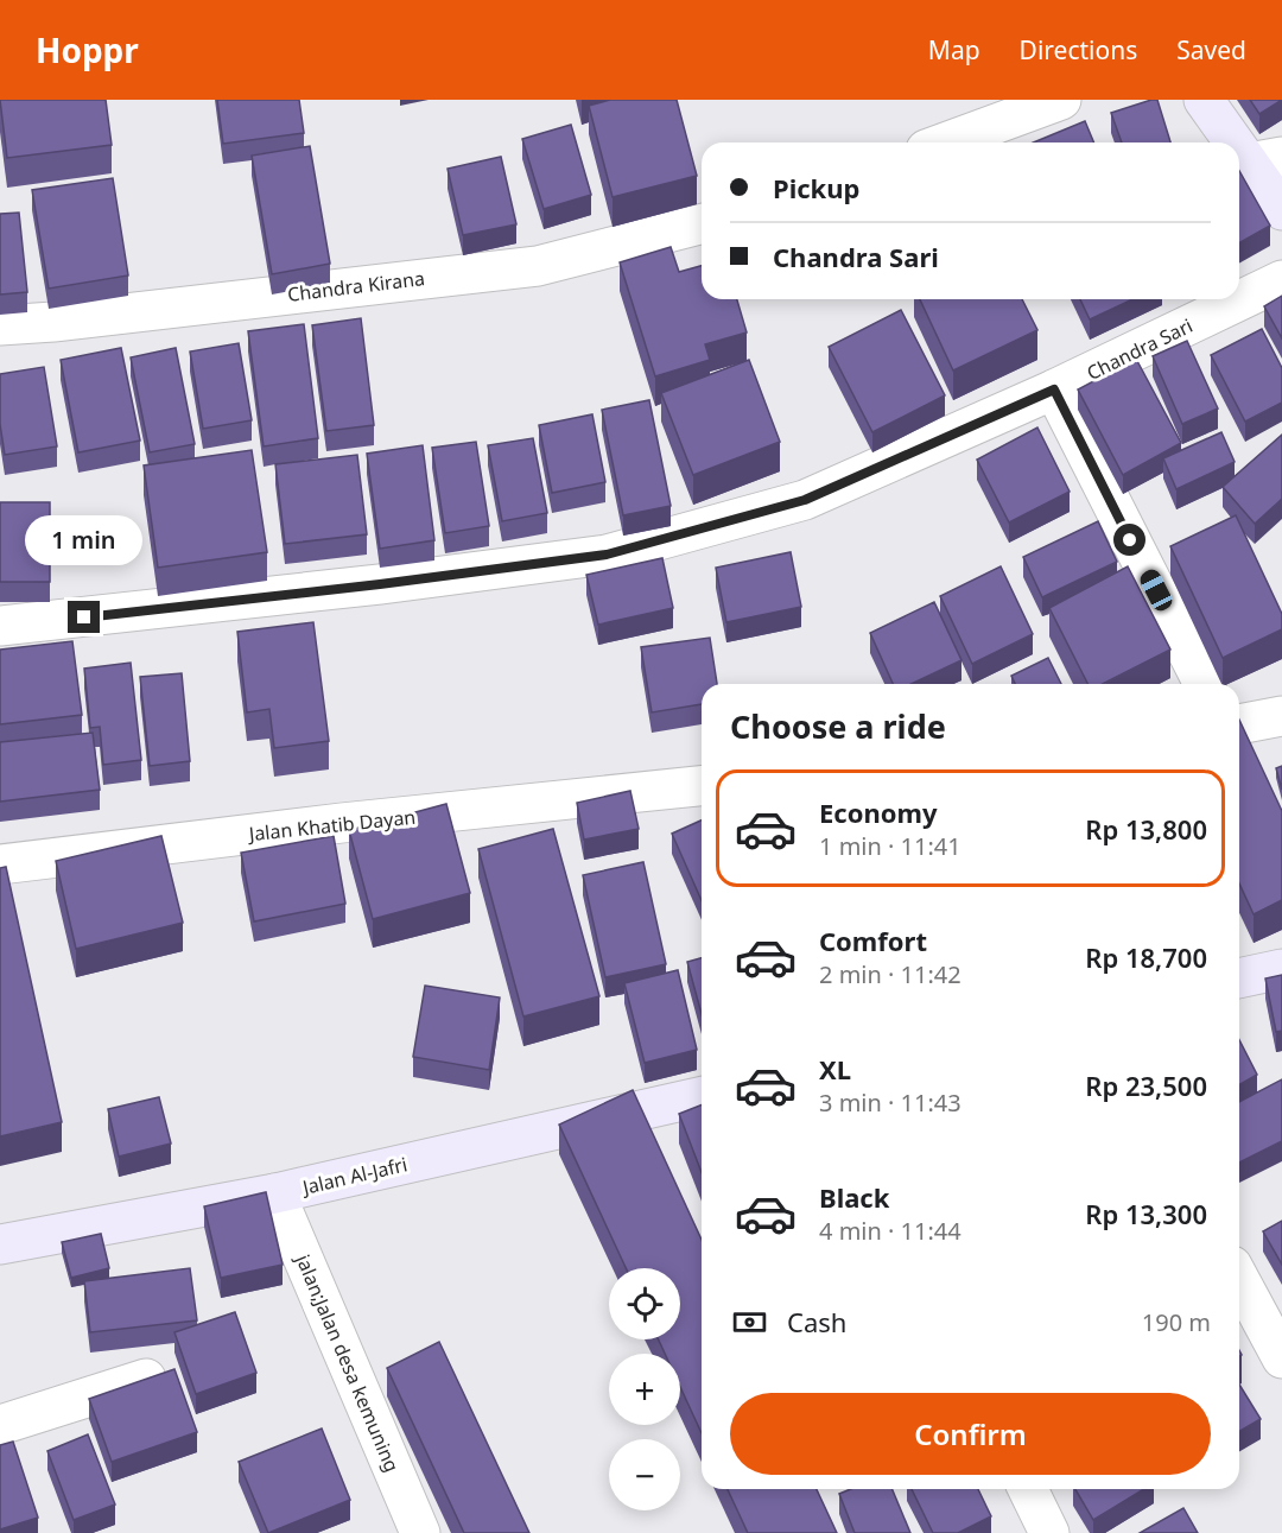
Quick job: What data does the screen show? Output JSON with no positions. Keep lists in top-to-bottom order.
{
  "streets": {
    "street": [
      "Chandra Kirana",
      "Chandra Sari",
      "Jalan Khatib Dayan",
      "Jalan Al-Jafri",
      "jalan;Jalan desa kemuning"
    ]
  },
  "crossings": [
    ["Jalan Al-Jafri", "jalan;Jalan desa kemuning"]
  ],
  "page": {
    "header": "Hoppr",
    "nav": ["Map", "Directions", "Saved"],
    "banner": ["Pickup", "Chandra Sari"],
    "bubble": "1 min",
    "heading": "Choose a ride",
    "list": [
      {
        "name": "Economy",
        "note": "1 min · 11:41",
        "value": "Rp 13,800"
      },
      {
        "name": "Comfort",
        "note": "2 min · 11:42",
        "value": "Rp 18,700"
      },
      {
        "name": "XL",
        "note": "3 min · 11:43",
        "value": "Rp 23,500"
      },
      {
        "name": "Black",
        "note": "4 min · 11:44",
        "value": "Rp 13,300"
      }
    ],
    "map_buttons": ["+", "−"],
    "pay": ["Cash", "190 m"],
    "buttons": "Confirm"
  }
}
